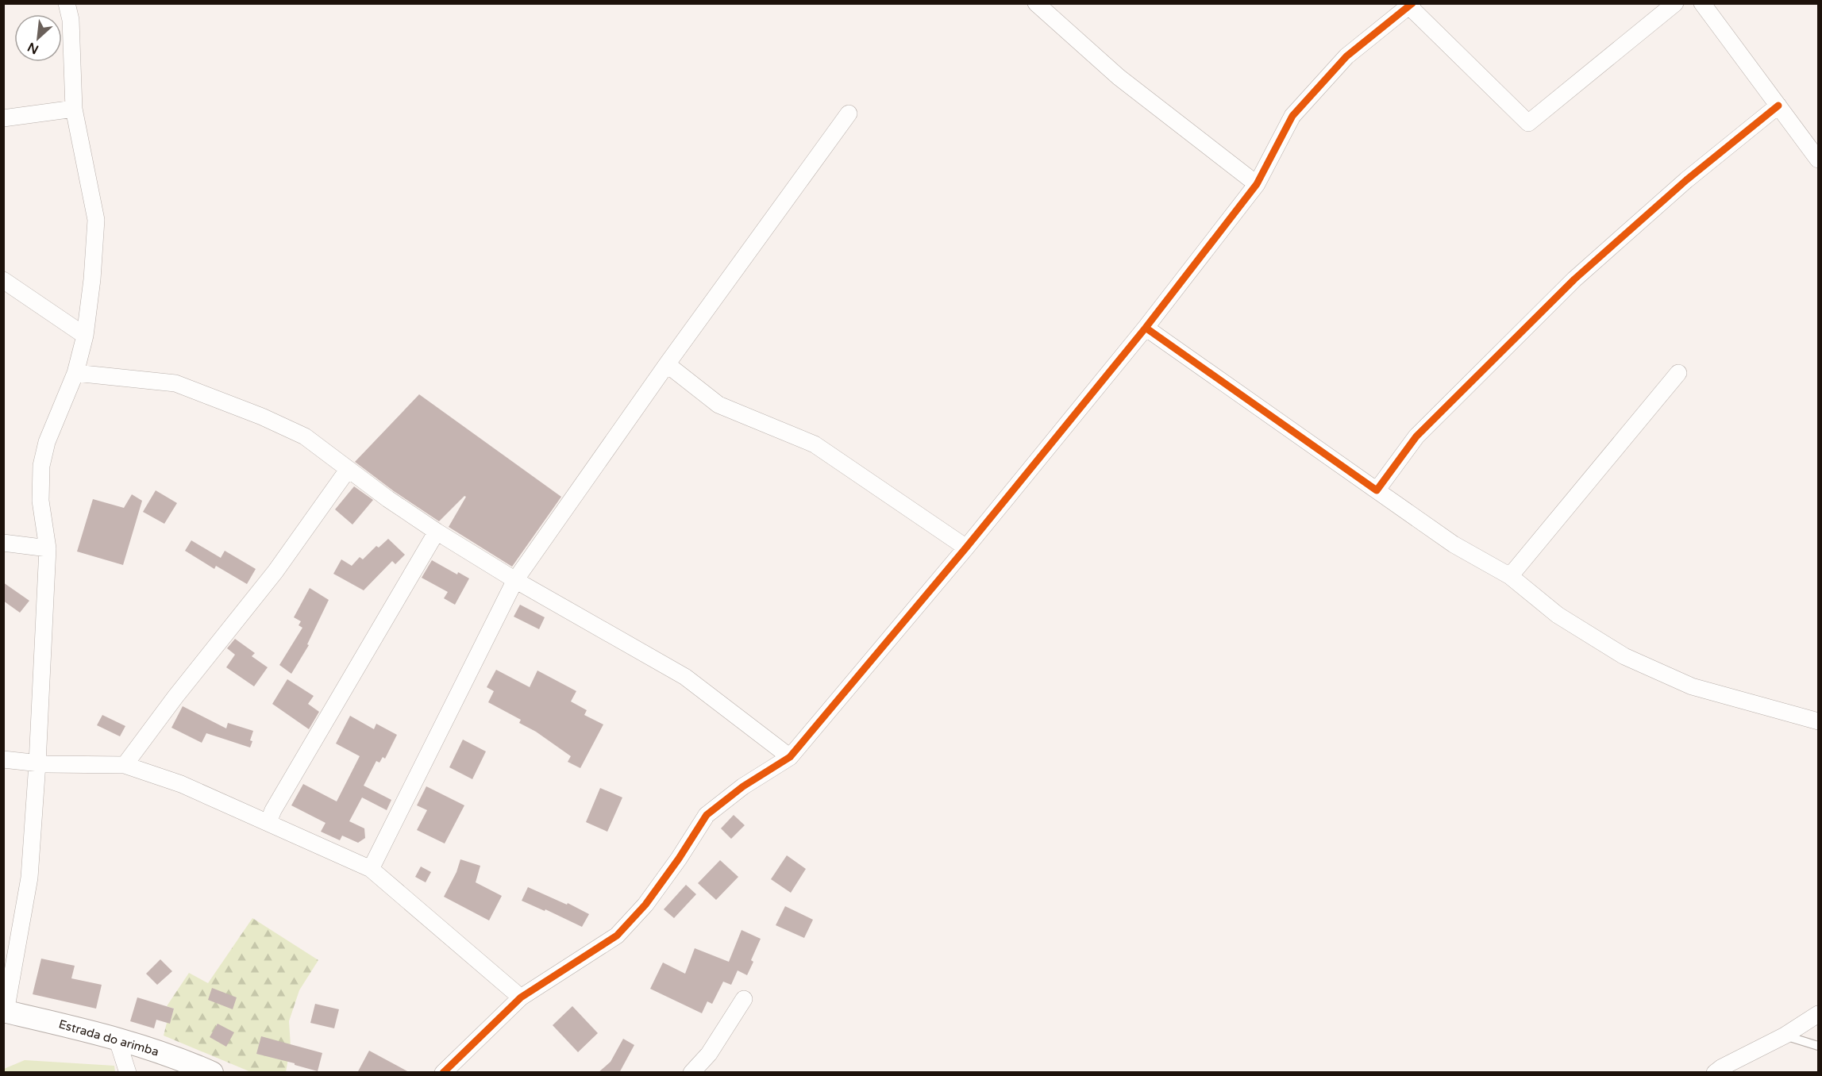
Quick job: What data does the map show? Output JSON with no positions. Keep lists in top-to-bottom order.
{
  "streets": {
    "main road": ["Estrada do arimba"]
  },
  "north": "bottom left"
}
